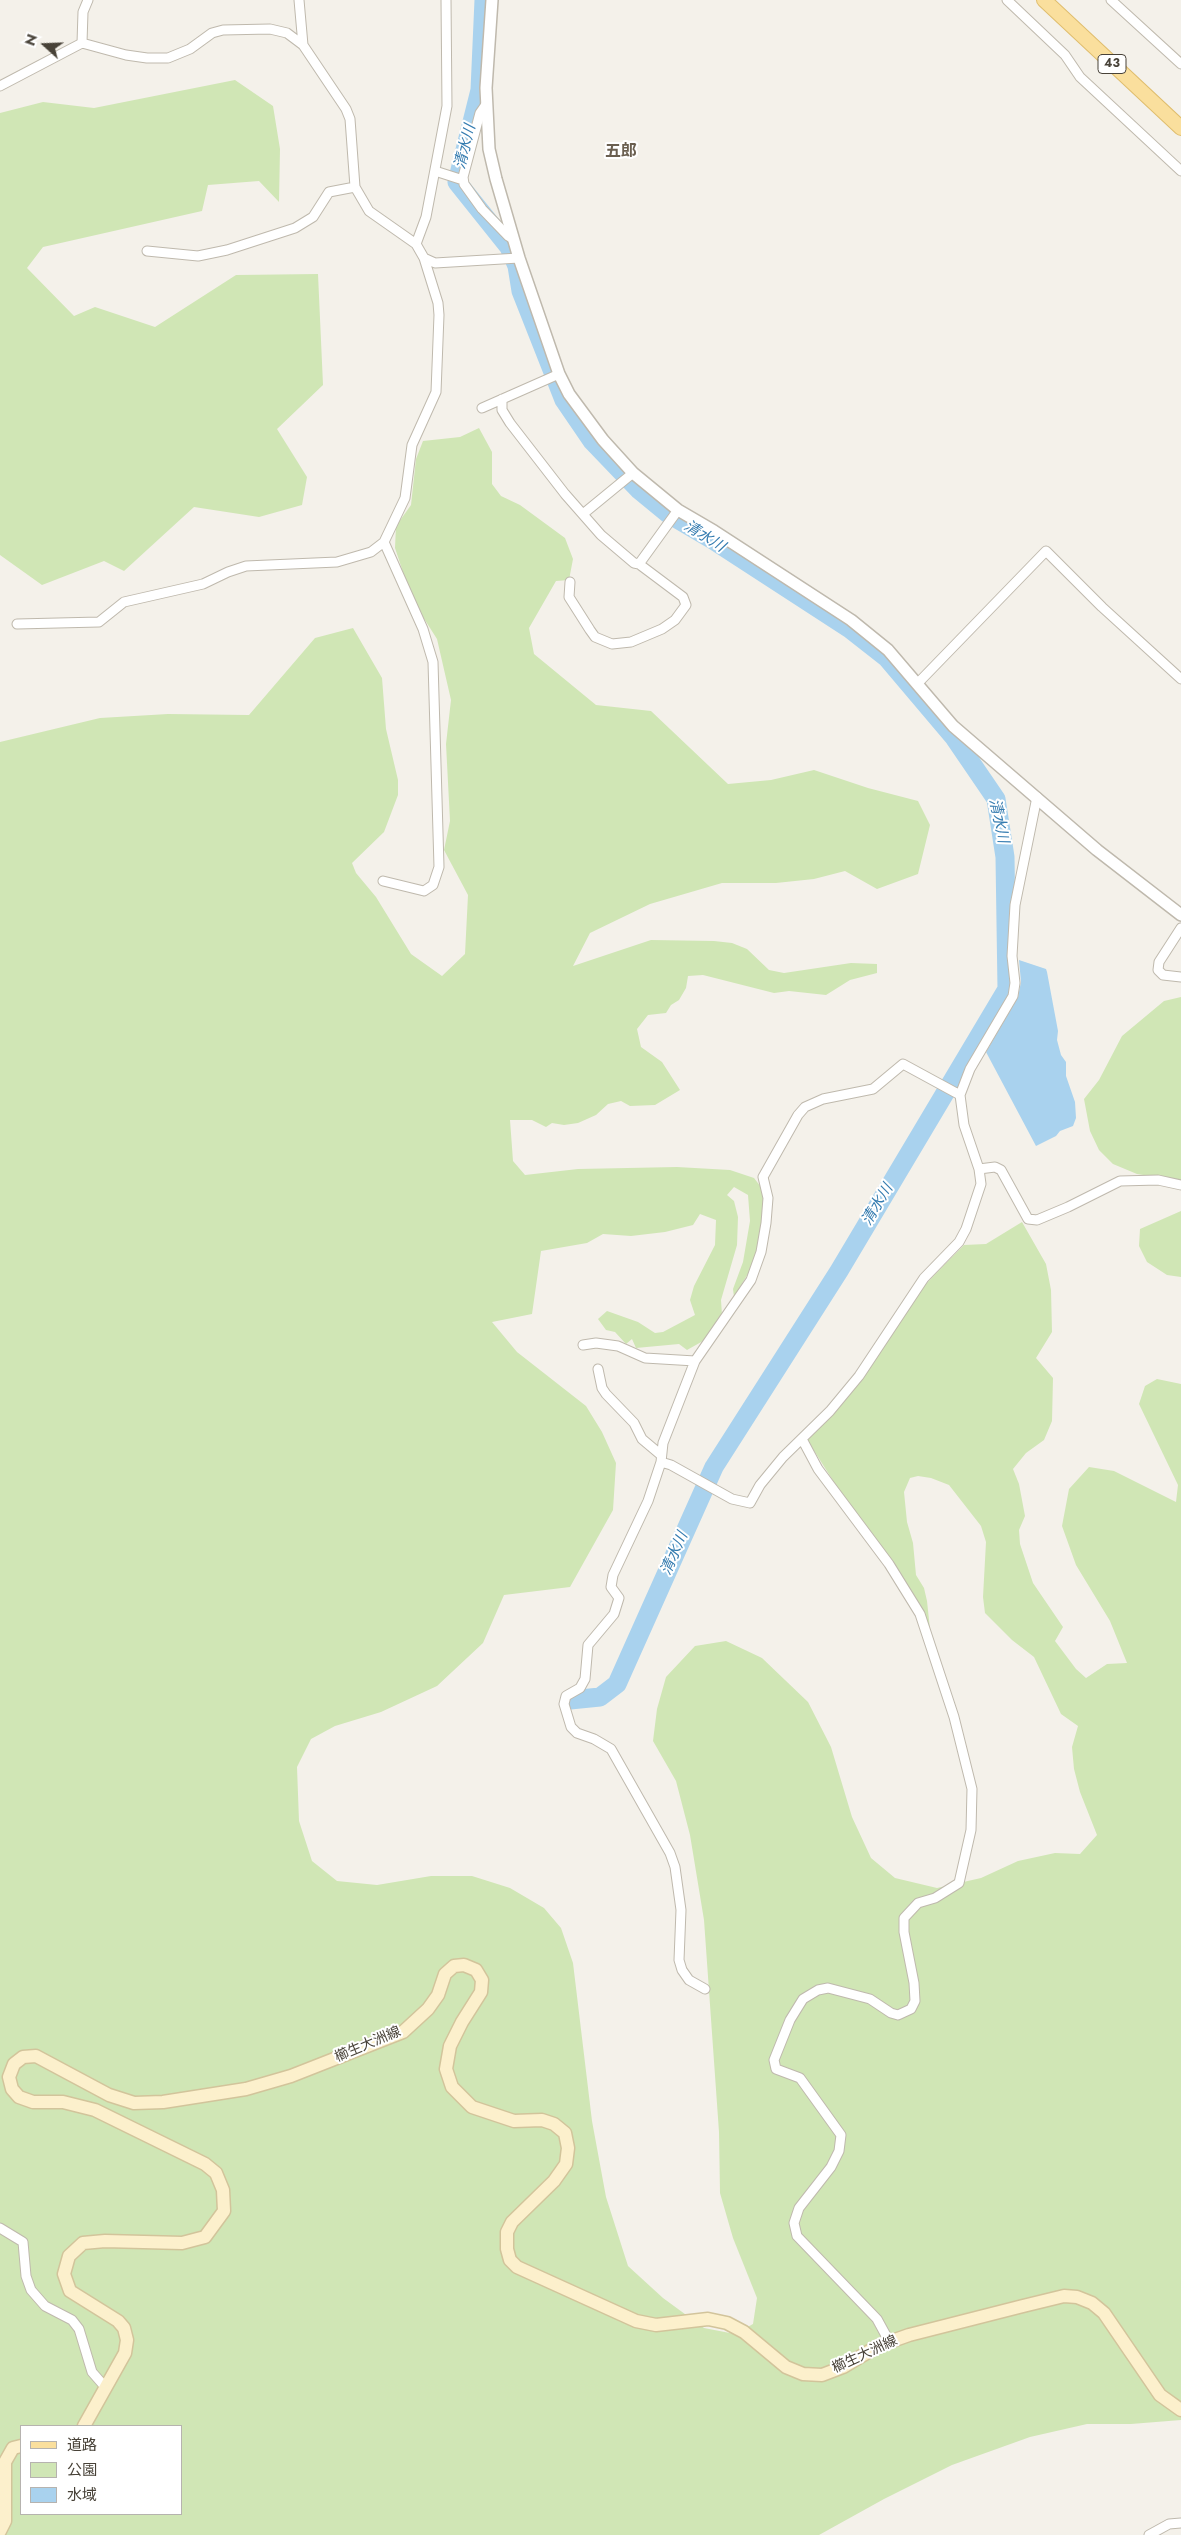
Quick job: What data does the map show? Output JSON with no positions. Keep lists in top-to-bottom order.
{
  "streets": {
    "main road": ["43", "櫛生大洲線"]
  },
  "districts": ["五郎"],
  "water": ["清水川"],
  "legend": ["道路", "公園", "水域"],
  "north": "left"
}
